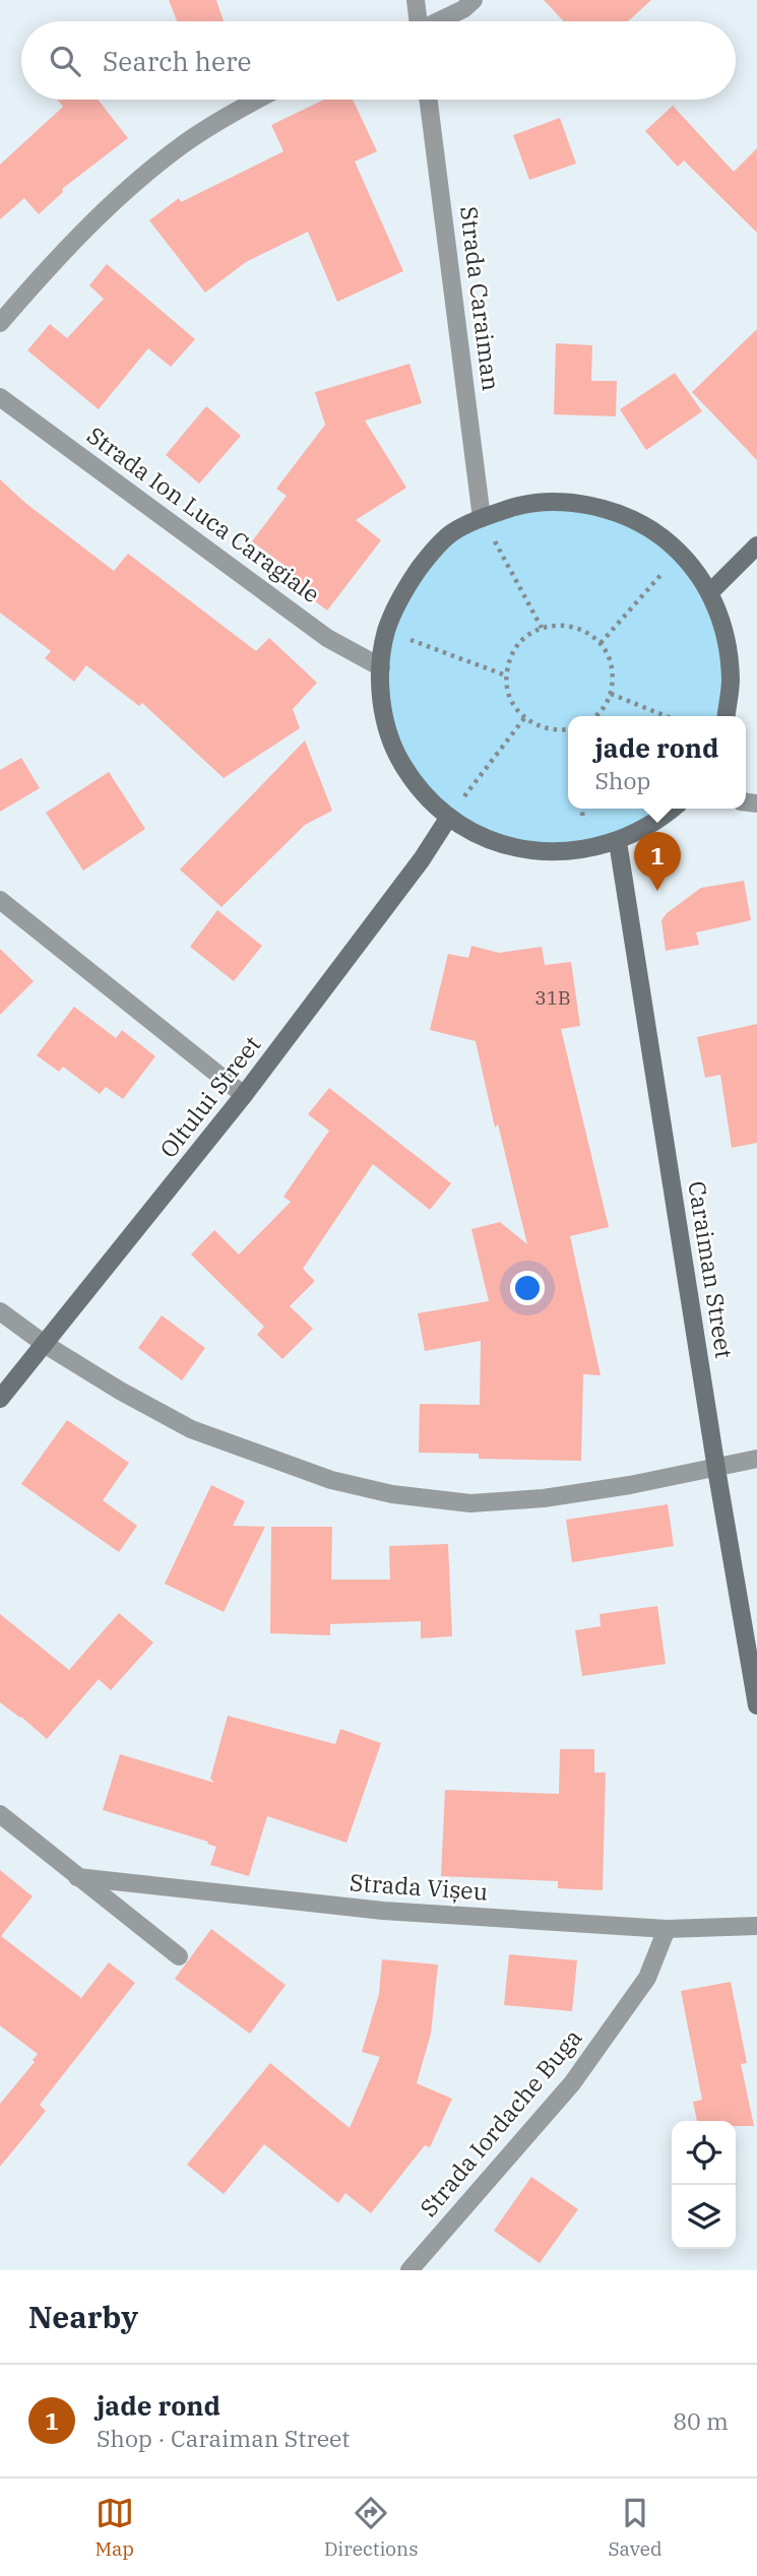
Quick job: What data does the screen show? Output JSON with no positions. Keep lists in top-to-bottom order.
{
  "streets": {
    "main road": ["Oltului Street", "Caraiman Street"],
    "street": [
      "Strada Caraiman",
      "Strada Ion Luca Caragiale",
      "Strada Vișeu",
      "Strada Iordache Buga"
    ]
  },
  "crossings": [
    ["Strada Vișeu", "Strada Iordache Buga"]
  ],
  "house_numbers": ["31B"],
  "page": {
    "search": "Search here",
    "popup": ["jade rond", "Shop"],
    "pins": "1",
    "heading": "Nearby",
    "list": [
      {
        "mark": "1",
        "name": "jade rond",
        "note": "Shop · Caraiman Street",
        "value": "80 m"
      }
    ],
    "nav": ["Map", "Directions", "Saved"]
  }
}
